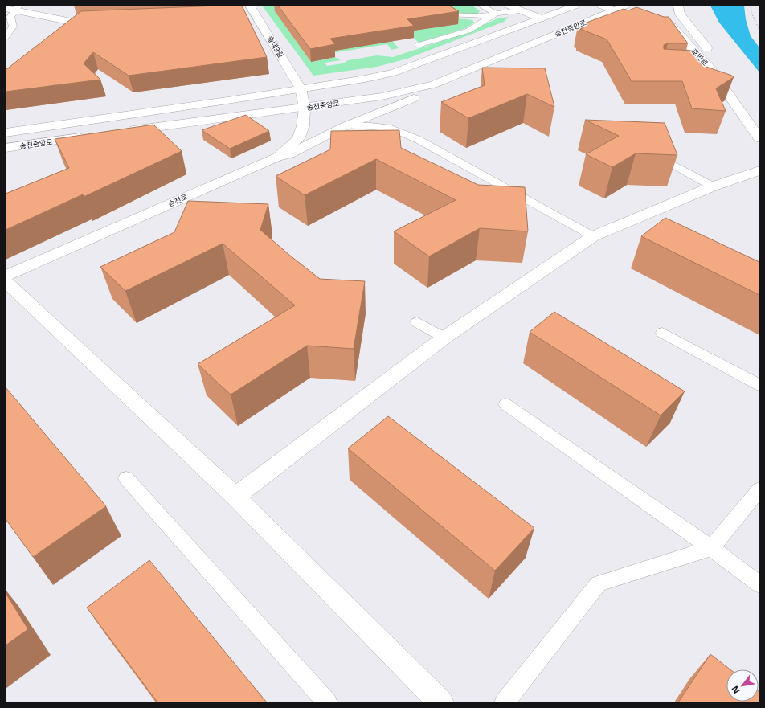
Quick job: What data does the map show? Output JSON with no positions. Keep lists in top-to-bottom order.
{
  "streets": {
    "street": [
      "송천중앙로",
      "솔내3길",
      "호반로",
      "송천로"
    ]
  },
  "crossings": [
    ["송천중앙로", "솔내3길"],
    ["송천중앙로", "송천로"],
    ["솔내3길", "송천로"]
  ],
  "north": "bottom left"
}
